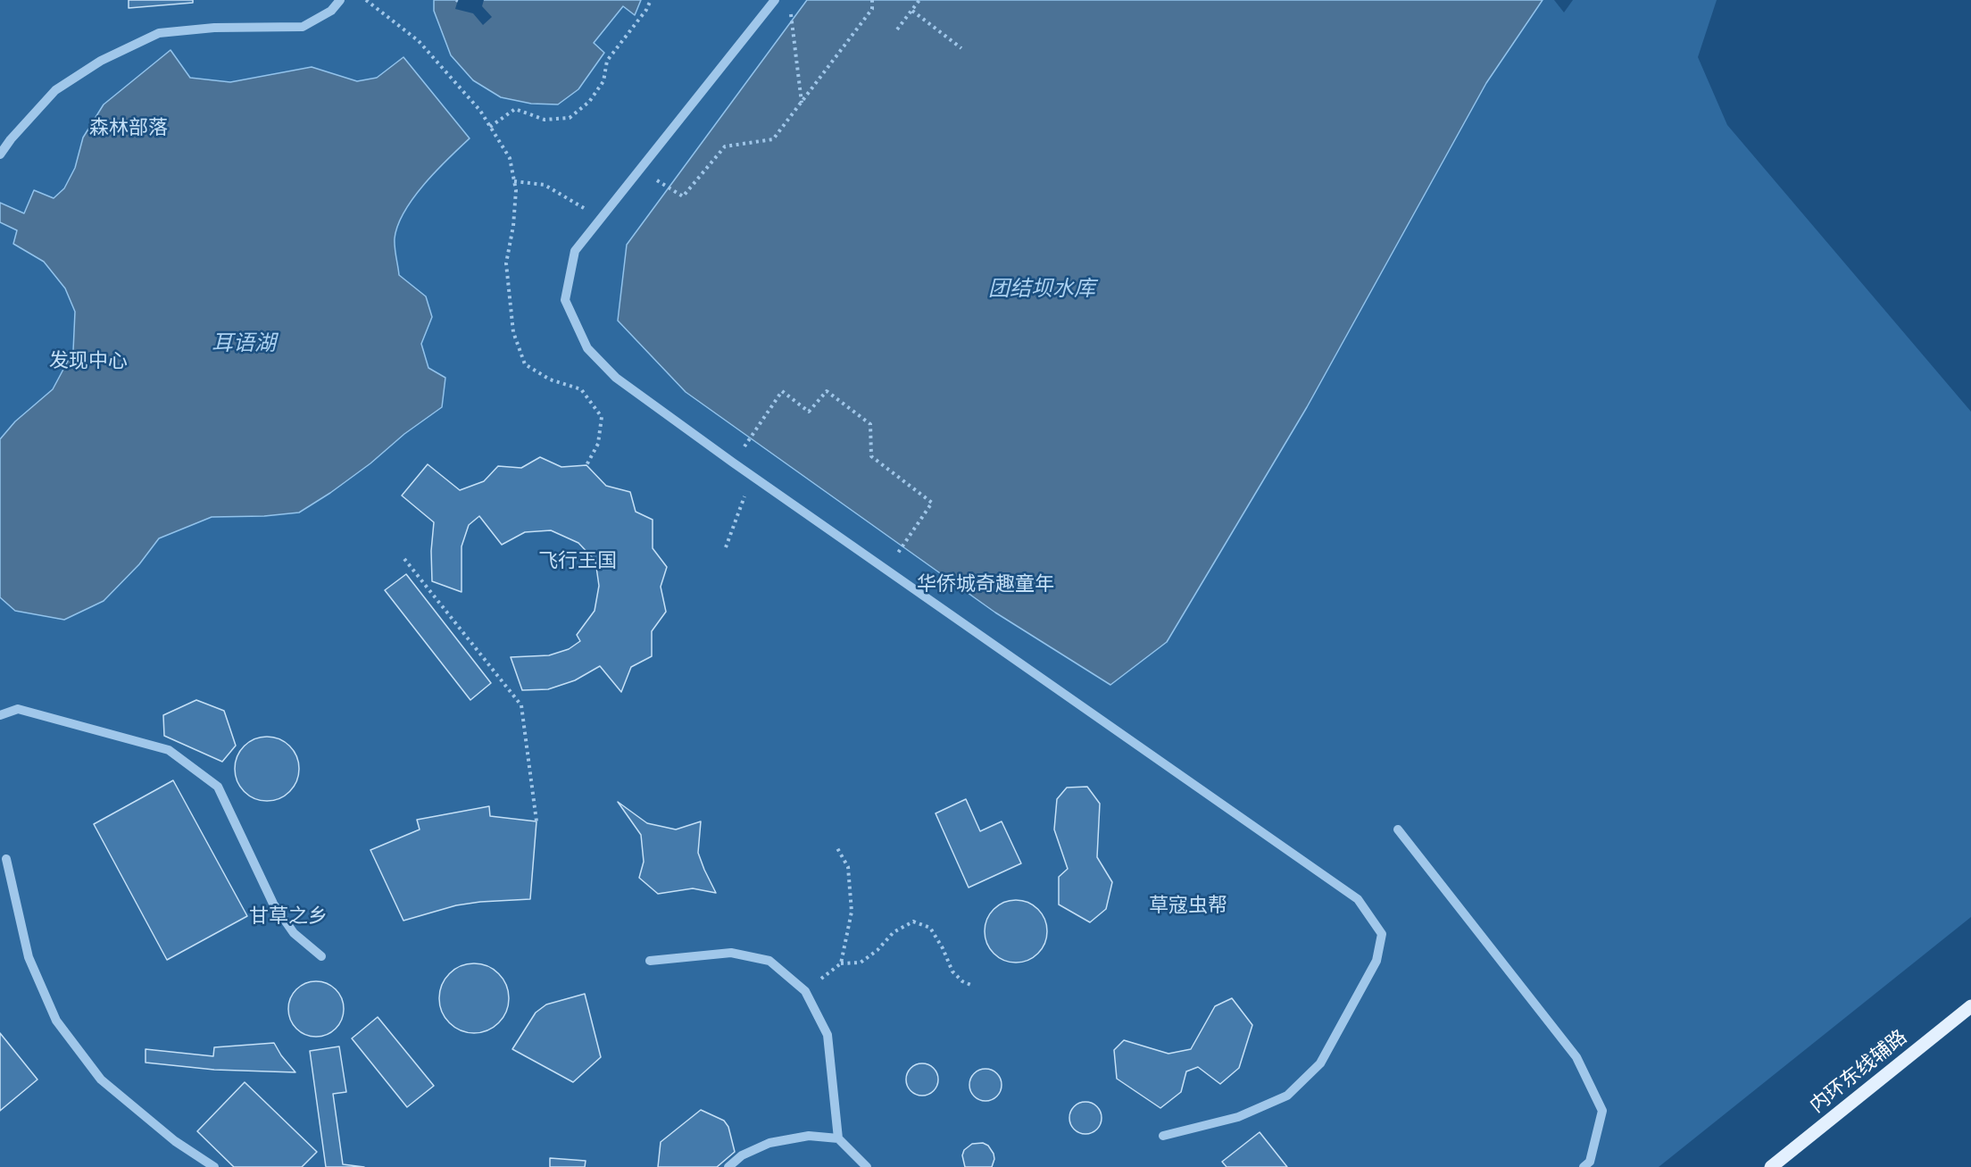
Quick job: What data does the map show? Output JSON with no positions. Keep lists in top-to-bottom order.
{
  "streets": {
    "main road": ["内环东线辅路"]
  },
  "water": ["团结坝水库", "耳语湖"],
  "parks": [
    "森林部落",
    "发现中心",
    "飞行王国",
    "华侨城奇趣童年",
    "草寇虫帮",
    "甘草之乡"
  ]
}
